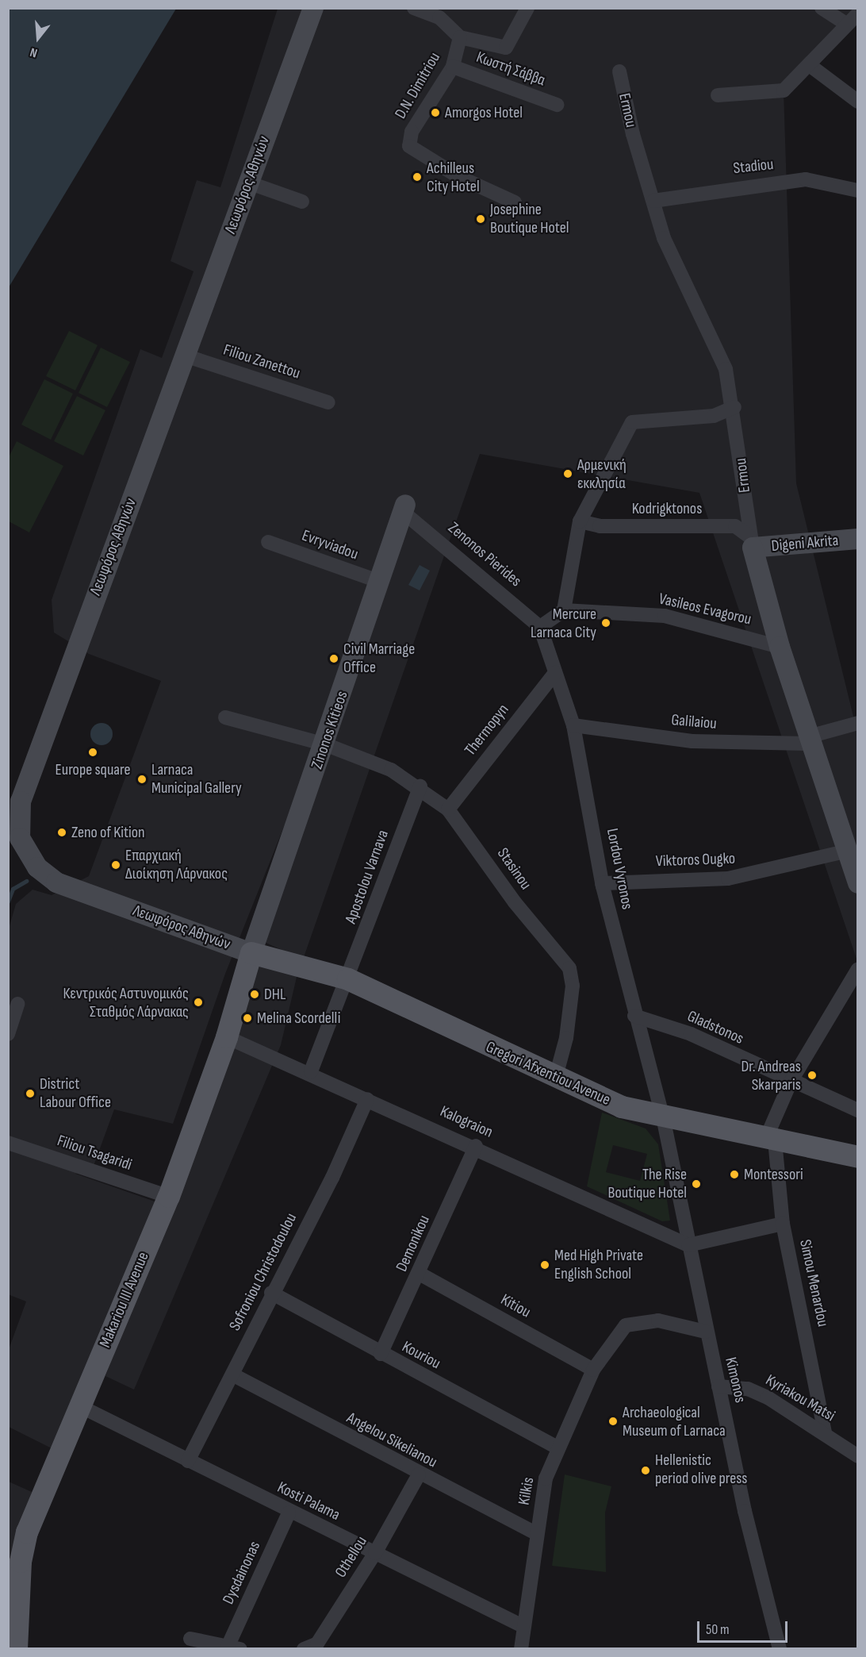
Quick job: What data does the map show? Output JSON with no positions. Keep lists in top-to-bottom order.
{
  "streets": {
    "main road": ["Gregori Afxentiou Avenue", "Makariou III Avenue"],
    "street": [
      "Κωστή Σάββα",
      "D.N. Dimitriou",
      "Ermou",
      "Stadiou",
      "Λεωφόρος Αθηνών",
      "Filiou Zanettou",
      "Kodrigktonos",
      "Digeni Akrita",
      "Evryviadou",
      "Zenonos Pierides",
      "Vasileos Evagorou",
      "Galilaiou",
      "Zinonos Kitieos",
      "Thermopyn",
      "Viktoros Ougko",
      "Stasinou",
      "Lordou Vyronos",
      "Apostolou Varnava",
      "Gladstonos",
      "Kalograion",
      "Filiou Tsagaridi",
      "Demonikou",
      "Sofroniou Christodoulou",
      "Simou Menardou",
      "Kitiou",
      "Kouriou",
      "Kimonos",
      "Kyriakou Matsi",
      "Angelou Sikelianou",
      "Kilkis",
      "Kosti Palama",
      "Othellou",
      "Dysdainonas"
    ]
  },
  "crossings": [
    ["Κωστή Σάββα", "D.N. Dimitriou"],
    ["Ermou", "Stadiou"],
    ["Ermou", "Kodrigktonos"],
    ["Ermou", "Digeni Akrita"],
    ["Ermou", "Vasileos Evagorou"],
    ["Ermou", "Galilaiou"],
    ["Ermou", "Viktoros Ougko"],
    ["Λεωφόρος Αθηνών", "Filiou Zanettou"],
    ["Λεωφόρος Αθηνών", "Zinonos Kitieos"],
    ["Λεωφόρος Αθηνών", "Gregori Afxentiou Avenue"],
    ["Λεωφόρος Αθηνών", "Makariou III Avenue"],
    ["Kodrigktonos", "Digeni Akrita"],
    ["Evryviadou", "Zinonos Kitieos"],
    ["Zenonos Pierides", "Zinonos Kitieos"],
    ["Zenonos Pierides", "Lordou Vyronos"],
    ["Galilaiou", "Lordou Vyronos"],
    ["Zinonos Kitieos", "Stasinou"],
    ["Zinonos Kitieos", "Gregori Afxentiou Avenue"],
    ["Zinonos Kitieos", "Makariou III Avenue"],
    ["Thermopyn", "Stasinou"],
    ["Thermopyn", "Lordou Vyronos"],
    ["Viktoros Ougko", "Lordou Vyronos"],
    ["Stasinou", "Apostolou Varnava"],
    ["Stasinou", "Gregori Afxentiou Avenue"],
    ["Lordou Vyronos", "Gladstonos"],
    ["Lordou Vyronos", "Gregori Afxentiou Avenue"],
    ["Lordou Vyronos", "Kimonos"],
    ["Apostolou Varnava", "Gregori Afxentiou Avenue"],
    ["Apostolou Varnava", "Kalograion"],
    ["Gregori Afxentiou Avenue", "Simou Menardou"],
    ["Gregori Afxentiou Avenue", "Makariou III Avenue"],
    ["Gregori Afxentiou Avenue", "Kimonos"],
    ["Kalograion", "Demonikou"],
    ["Kalograion", "Sofroniou Christodoulou"],
    ["Kalograion", "Makariou III Avenue"],
    ["Kalograion", "Kimonos"],
    ["Filiou Tsagaridi", "Makariou III Avenue"],
    ["Demonikou", "Kitiou"],
    ["Demonikou", "Kouriou"],
    ["Sofroniou Christodoulou", "Kouriou"],
    ["Sofroniou Christodoulou", "Angelou Sikelianou"],
    ["Sofroniou Christodoulou", "Kosti Palama"],
    ["Simou Menardou", "Kyriakou Matsi"],
    ["Makariou III Avenue", "Kosti Palama"],
    ["Kitiou", "Kilkis"],
    ["Kouriou", "Kilkis"],
    ["Kimonos", "Kyriakou Matsi"],
    ["Kimonos", "Kilkis"],
    ["Angelou Sikelianou", "Kilkis"],
    ["Angelou Sikelianou", "Othellou"],
    ["Kilkis", "Kosti Palama"],
    ["Kosti Palama", "Othellou"],
    ["Kosti Palama", "Dysdainonas"]
  ],
  "places": [
    "Amorgos Hotel",
    "Achilleus City Hotel",
    "Josephine Boutique Hotel",
    "Αρμενική εκκλησία",
    "Mercure Larnaca City",
    "Civil Marriage Office",
    "Europe square",
    "Larnaca Municipal Gallery",
    "Zeno of Kition",
    "Επαρχιακή Διοίκηση Λάρνακος",
    "DHL",
    "Κεντρικός Αστυνομικός Σταθμός Λάρνακας",
    "Melina Scordelli",
    "Dr. Andreas Skarparis",
    "District Labour Office",
    "Montessori",
    "The Rise Boutique Hotel",
    "Med High Private English School",
    "Archaeological Museum of Larnaca",
    "Hellenistic period olive press"
  ],
  "scale_bar": "50 m",
  "north": "bottom"
}
